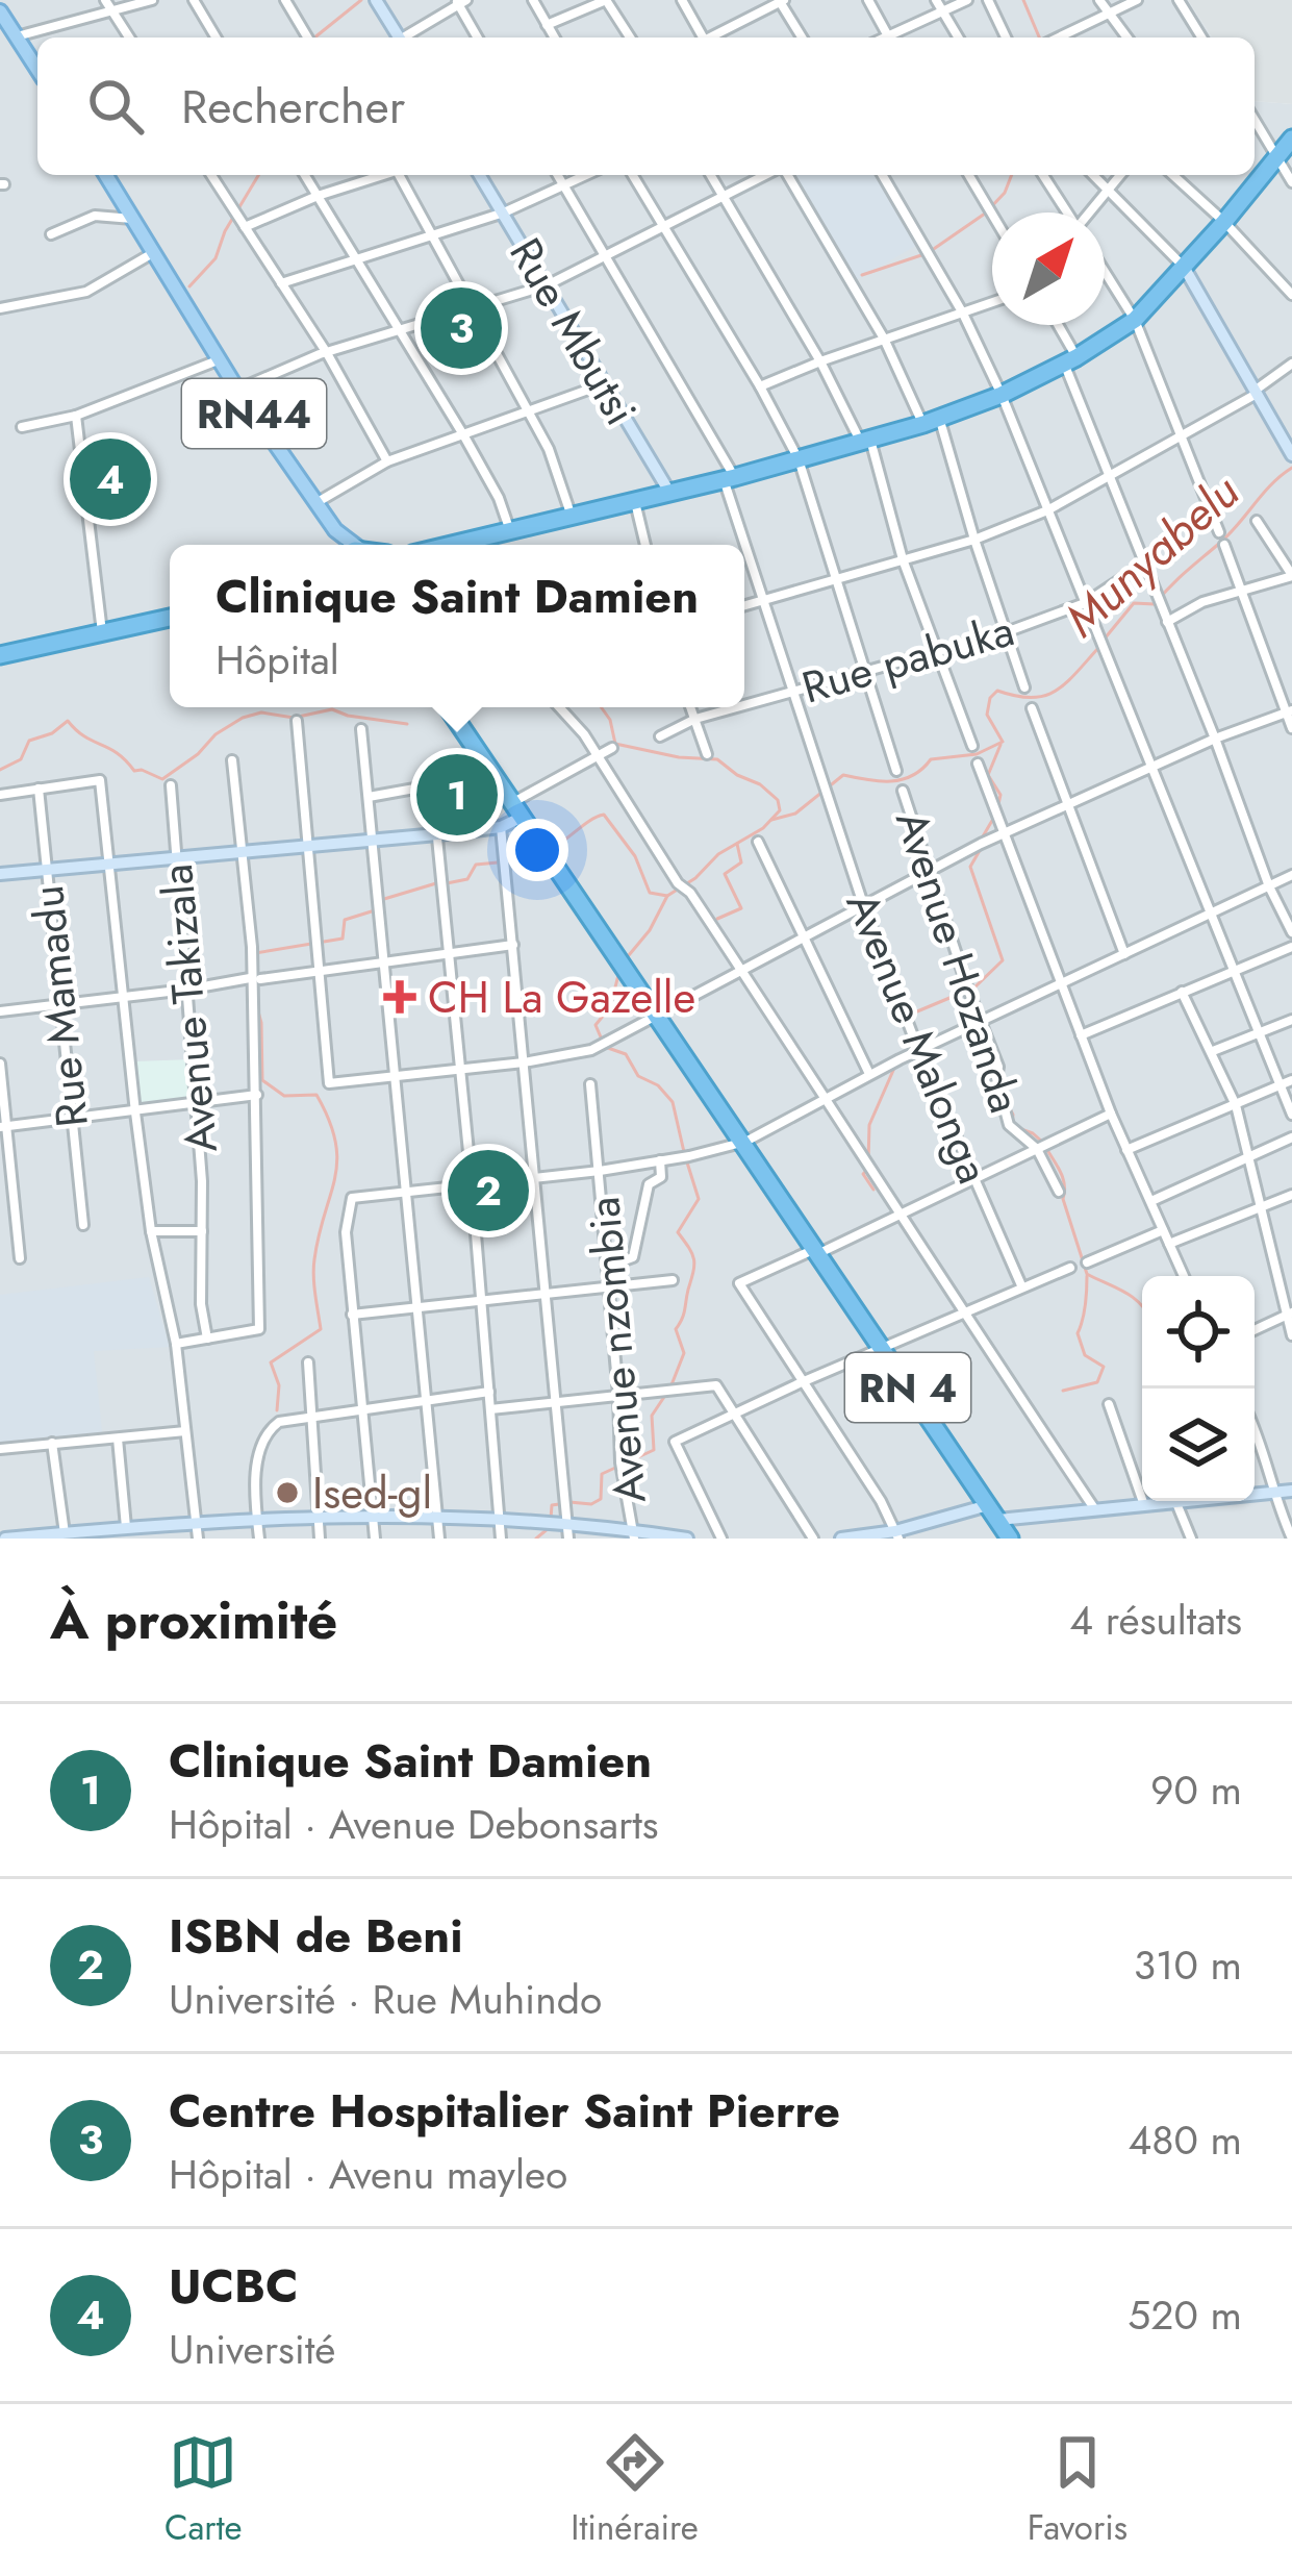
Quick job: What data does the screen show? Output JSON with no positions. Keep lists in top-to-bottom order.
{
  "streets": {
    "highway": ["RN 4"],
    "main road": ["RN44"],
    "street": [
      "Rue Mbutsi",
      "Rue pabuka",
      "Avenue Hozanda",
      "Rue Mamadu",
      "Avenue Takizala",
      "Avenue Malonga",
      "Avenue nzombia"
    ]
  },
  "crossings": [
    ["Rue pabuka", "Avenue Malonga"]
  ],
  "water": ["Munyabelu"],
  "places": {
    "health": ["CH La Gazelle"],
    "other": ["Ised-gl"]
  },
  "north": "top right",
  "page": {
    "search": "Rechercher",
    "pins": [
      "3",
      "4",
      "1",
      "2"
    ],
    "popup": ["Clinique Saint Damien", "Hôpital"],
    "heading": ["À proximité", "4 résultats"],
    "list": [
      {
        "mark": "1",
        "name": "Clinique Saint Damien",
        "note": "Hôpital · Avenue Debonsarts",
        "value": "90 m"
      },
      {
        "mark": "2",
        "name": "ISBN de Beni",
        "note": "Université · Rue Muhindo",
        "value": "310 m"
      },
      {
        "mark": "3",
        "name": "Centre Hospitalier Saint Pierre",
        "note": "Hôpital · Avenu mayleo",
        "value": "480 m"
      },
      {
        "mark": "4",
        "name": "UCBC",
        "note": "Université",
        "value": "520 m"
      }
    ],
    "nav": ["Carte", "Itinéraire", "Favoris"]
  }
}
